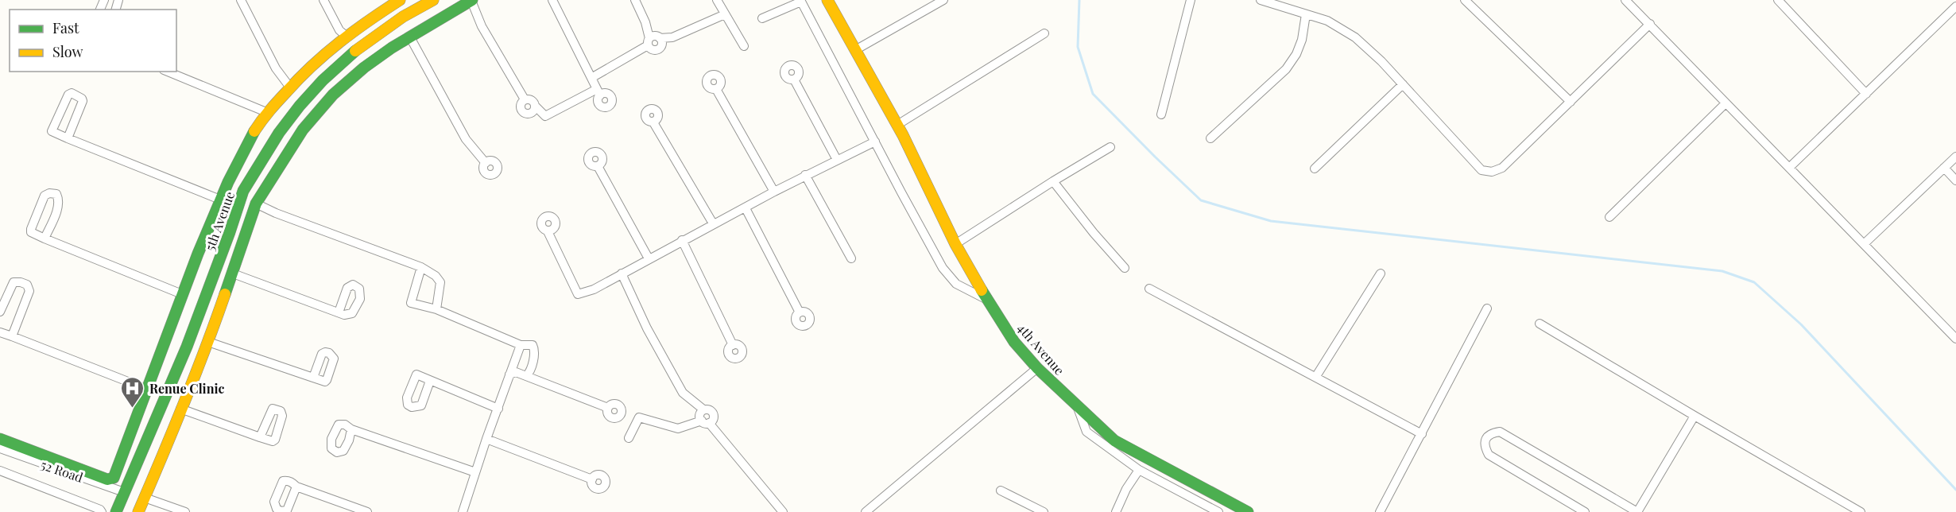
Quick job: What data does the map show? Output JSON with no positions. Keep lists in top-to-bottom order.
{
  "streets": {
    "street": ["5th Avenue", "4th Avenue", "52 Road"]
  },
  "crossings": [
    ["5th Avenue", "52 Road"]
  ],
  "places": {
    "hospital": ["Renue Clinic"]
  },
  "legend": ["Fast", "Slow"]
}
